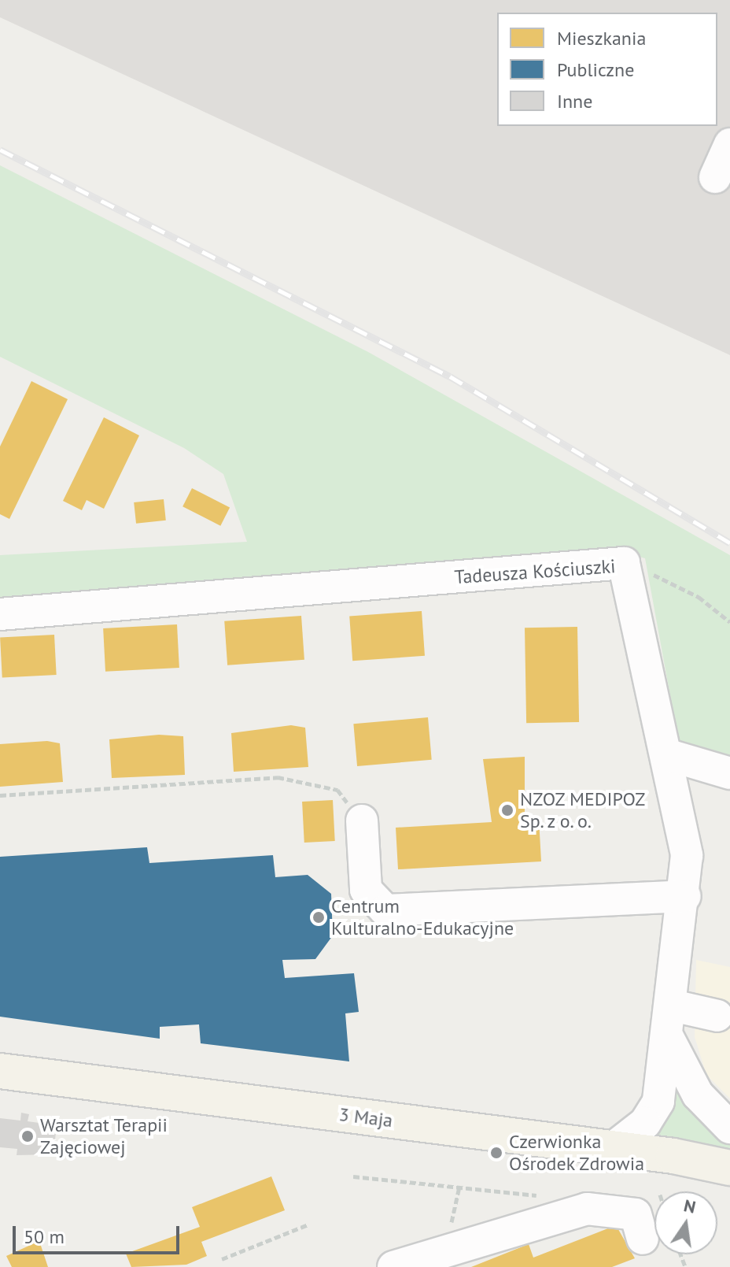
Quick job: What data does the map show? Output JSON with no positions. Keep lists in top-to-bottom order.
{
  "streets": {
    "main road": ["3 Maja"],
    "street": ["Tadeusza Kościuszki"]
  },
  "crossings": [
    ["Tadeusza Kościuszki", "3 Maja"]
  ],
  "places": [
    "NZOZ MEDIPOZ Sp. z o. o.",
    "Centrum Kulturalno-Edukacyjne",
    "Warsztat Terapii Zajęciowej",
    "Czerwionka Ośrodek Zdrowia"
  ],
  "legend": ["Mieszkania", "Publiczne", "Inne"],
  "scale_bar": "50 m",
  "north": "top"
}
